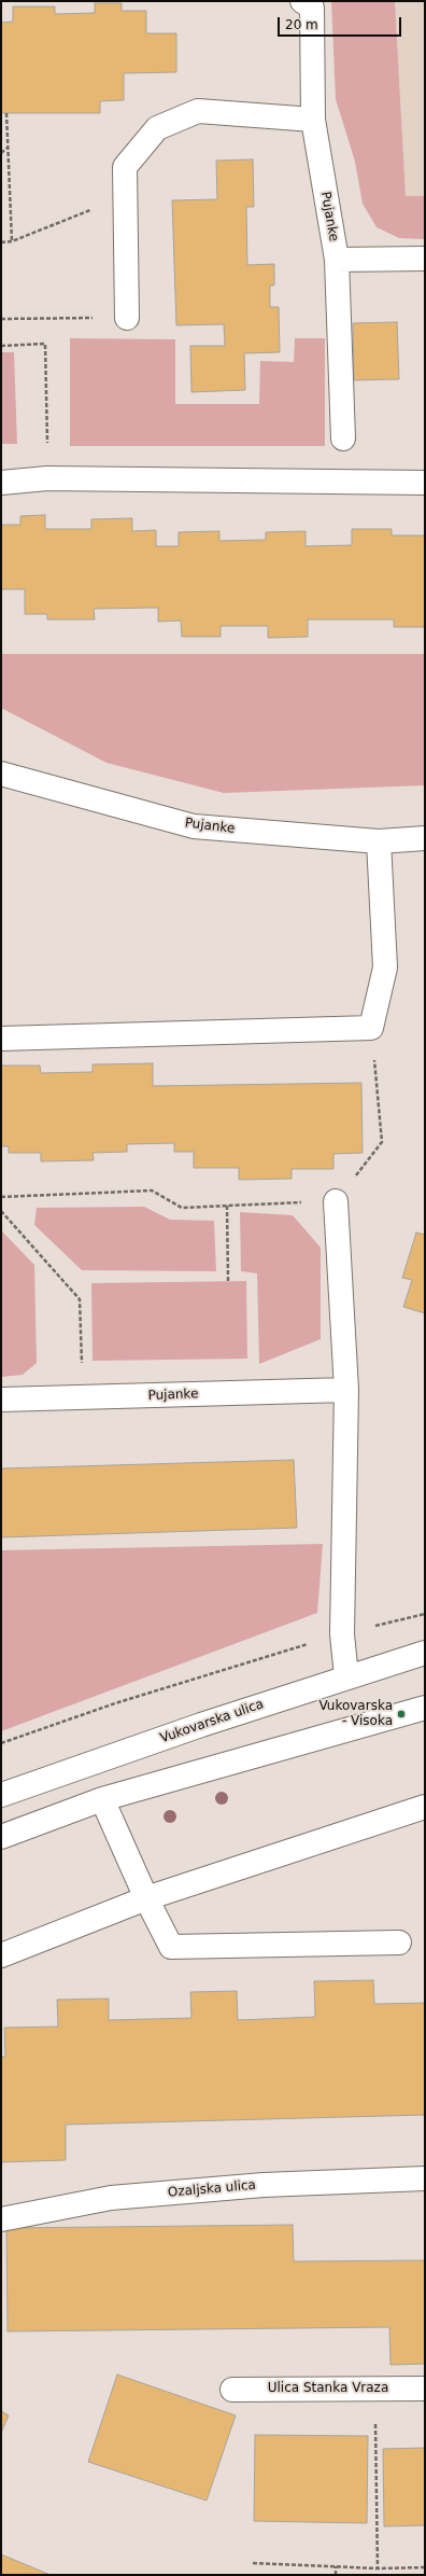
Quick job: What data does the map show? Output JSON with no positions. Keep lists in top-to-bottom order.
{
  "streets": {
    "street": [
      "Pujanke",
      "Vukovarska ulica",
      "Ozaljska ulica",
      "Ulica Stanka Vraza"
    ]
  },
  "places": ["Vukovarska - Visoka"],
  "scale_bar": "20 m"
}
